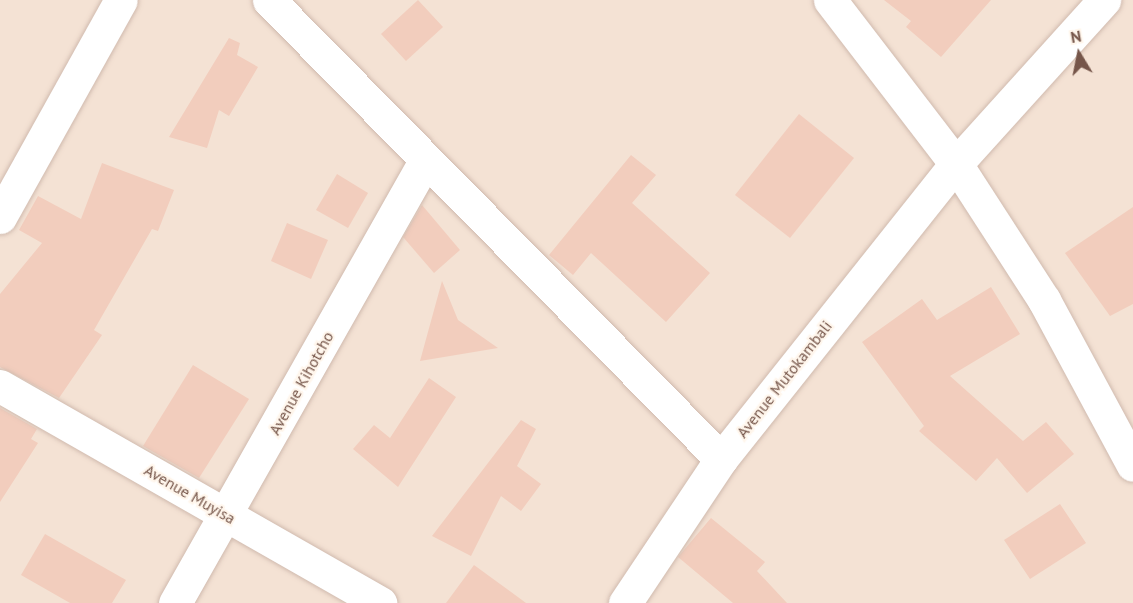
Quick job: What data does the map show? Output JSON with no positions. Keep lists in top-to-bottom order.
{
  "streets": {
    "street": ["Avenue Mutokambali", "Avenue Kihotcho", "Avenue Muyisa"]
  },
  "crossings": [
    ["Avenue Kihotcho", "Avenue Muyisa"]
  ],
  "north": "top"
}
